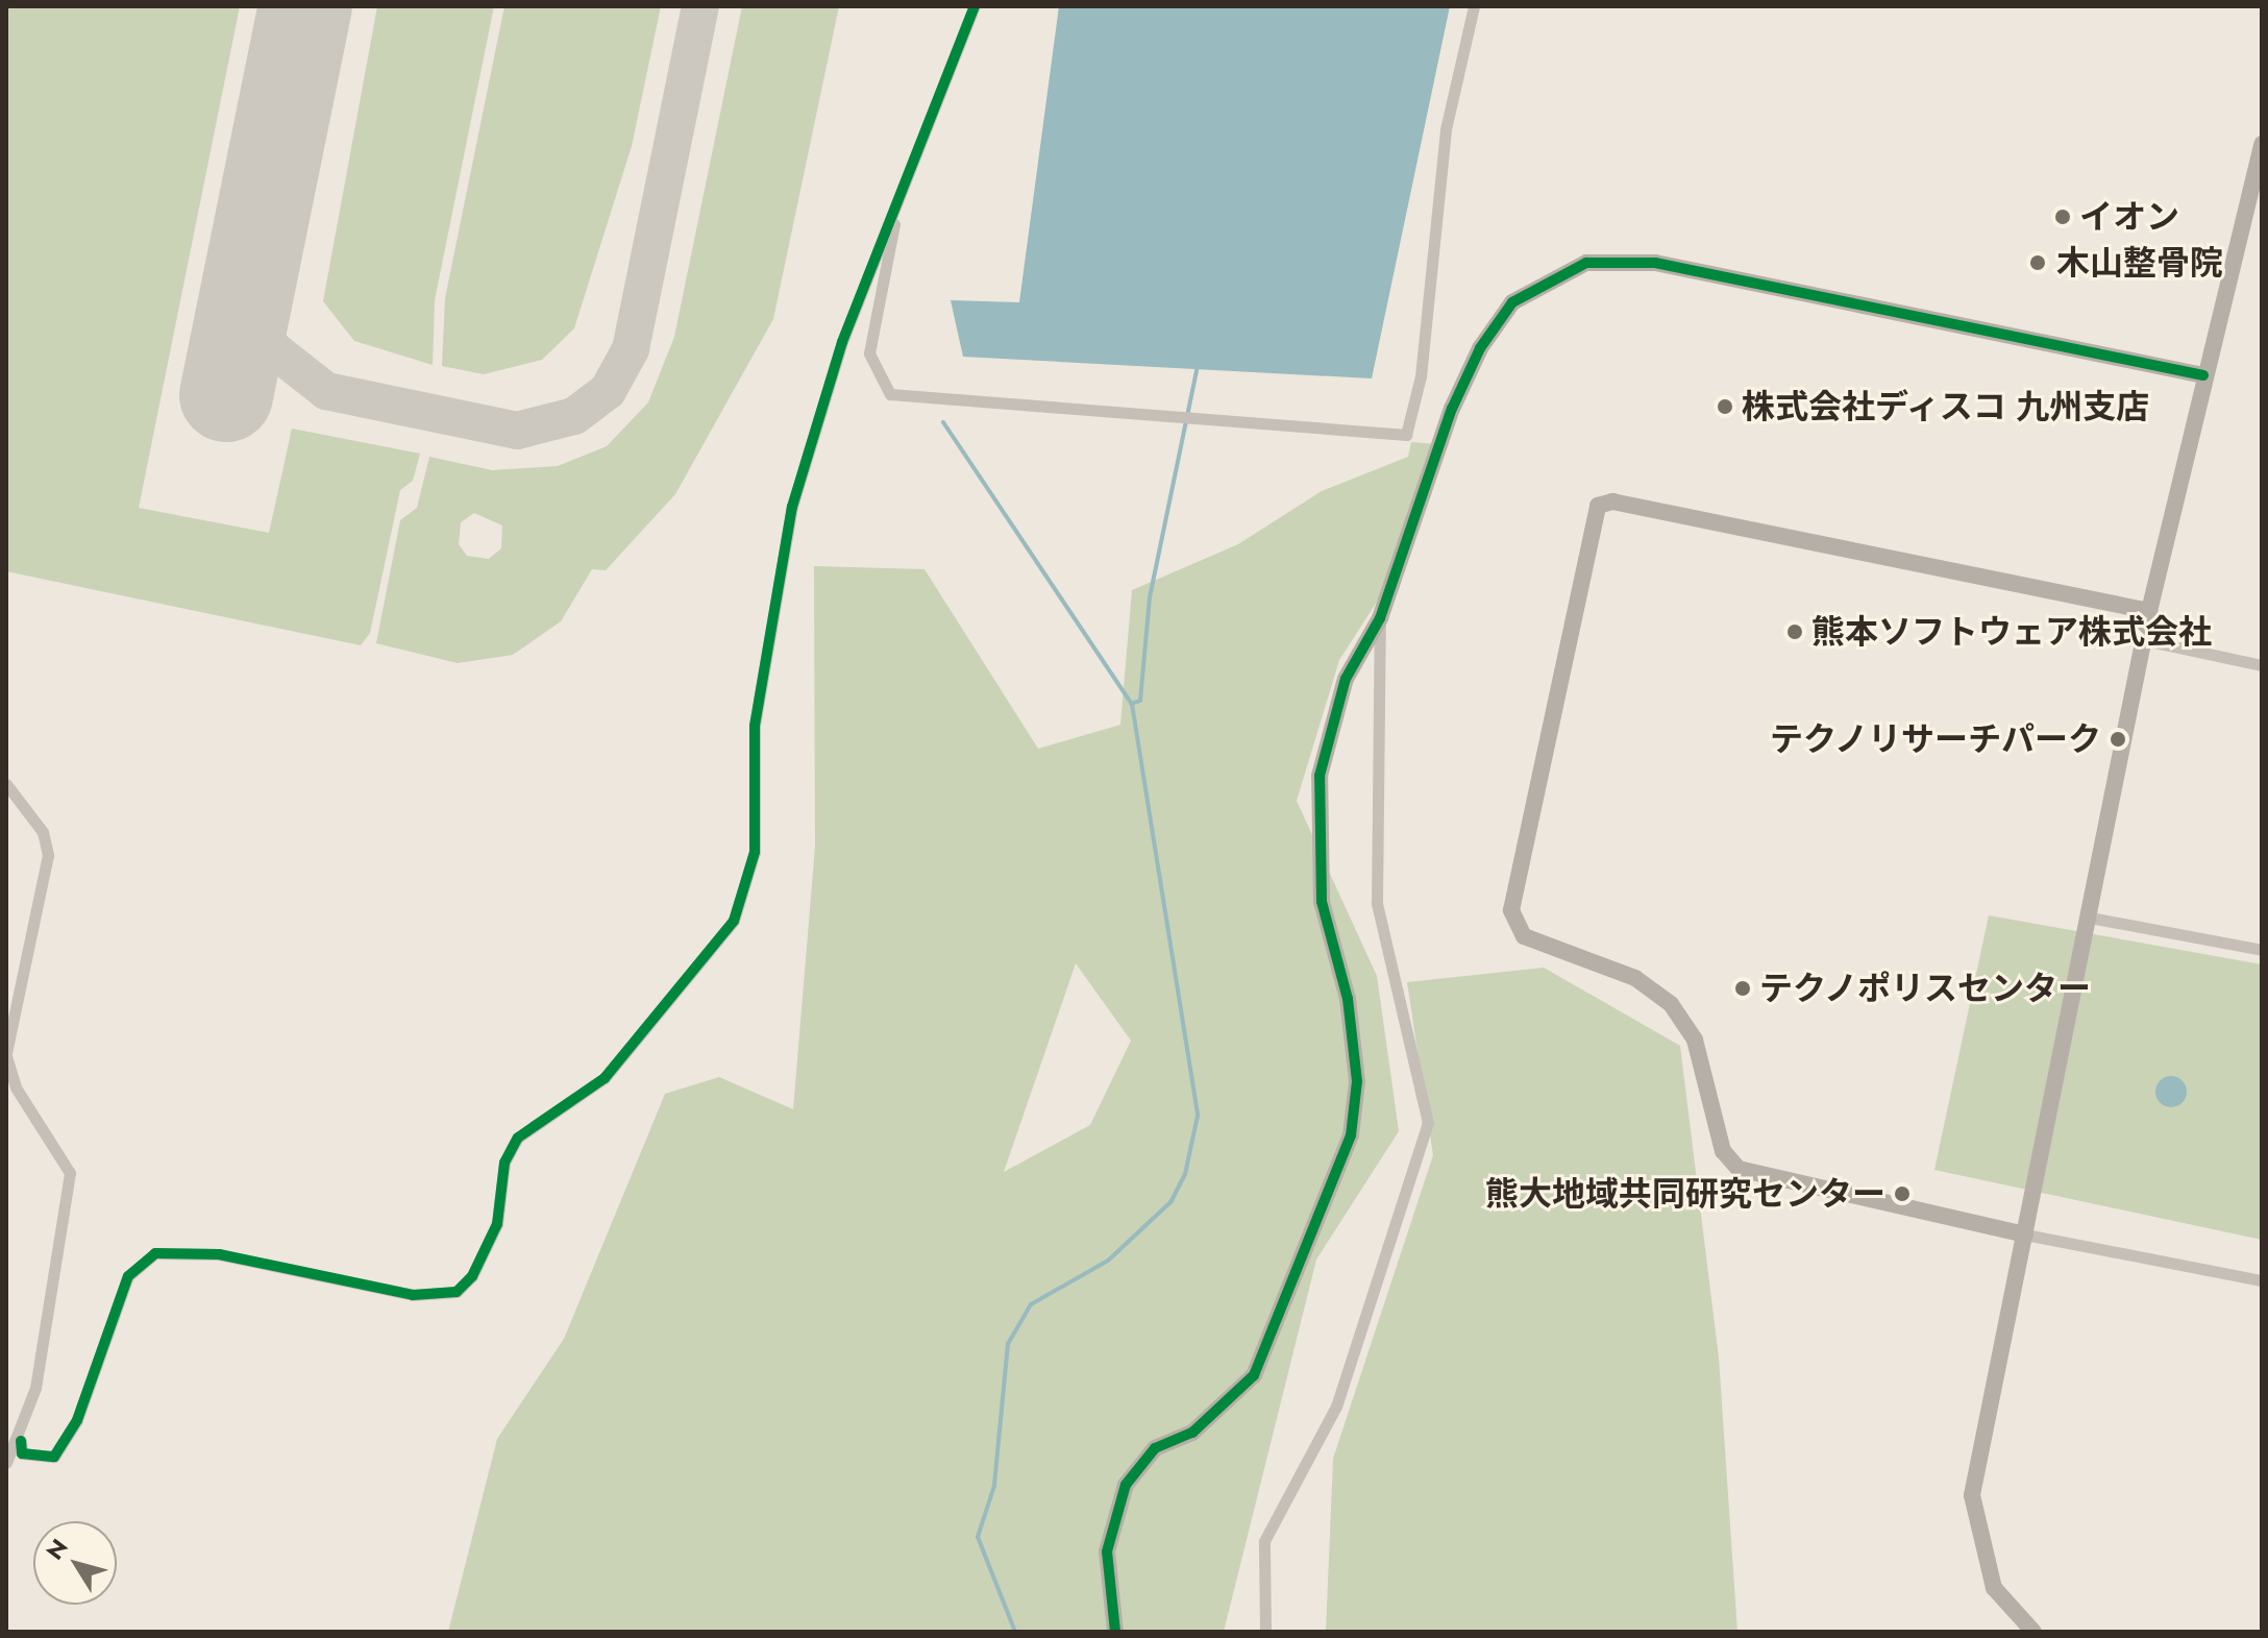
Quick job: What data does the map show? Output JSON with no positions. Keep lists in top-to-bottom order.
{
  "places": [
    "イオン",
    "木山整骨院",
    "株式会社ディスコ 九州支店",
    "熊本ソフトウェア株式会社",
    "テクノリサーチパーク",
    "テクノポリスセンター",
    "熊大地域共同研究センター"
  ],
  "north": "top left"
}
